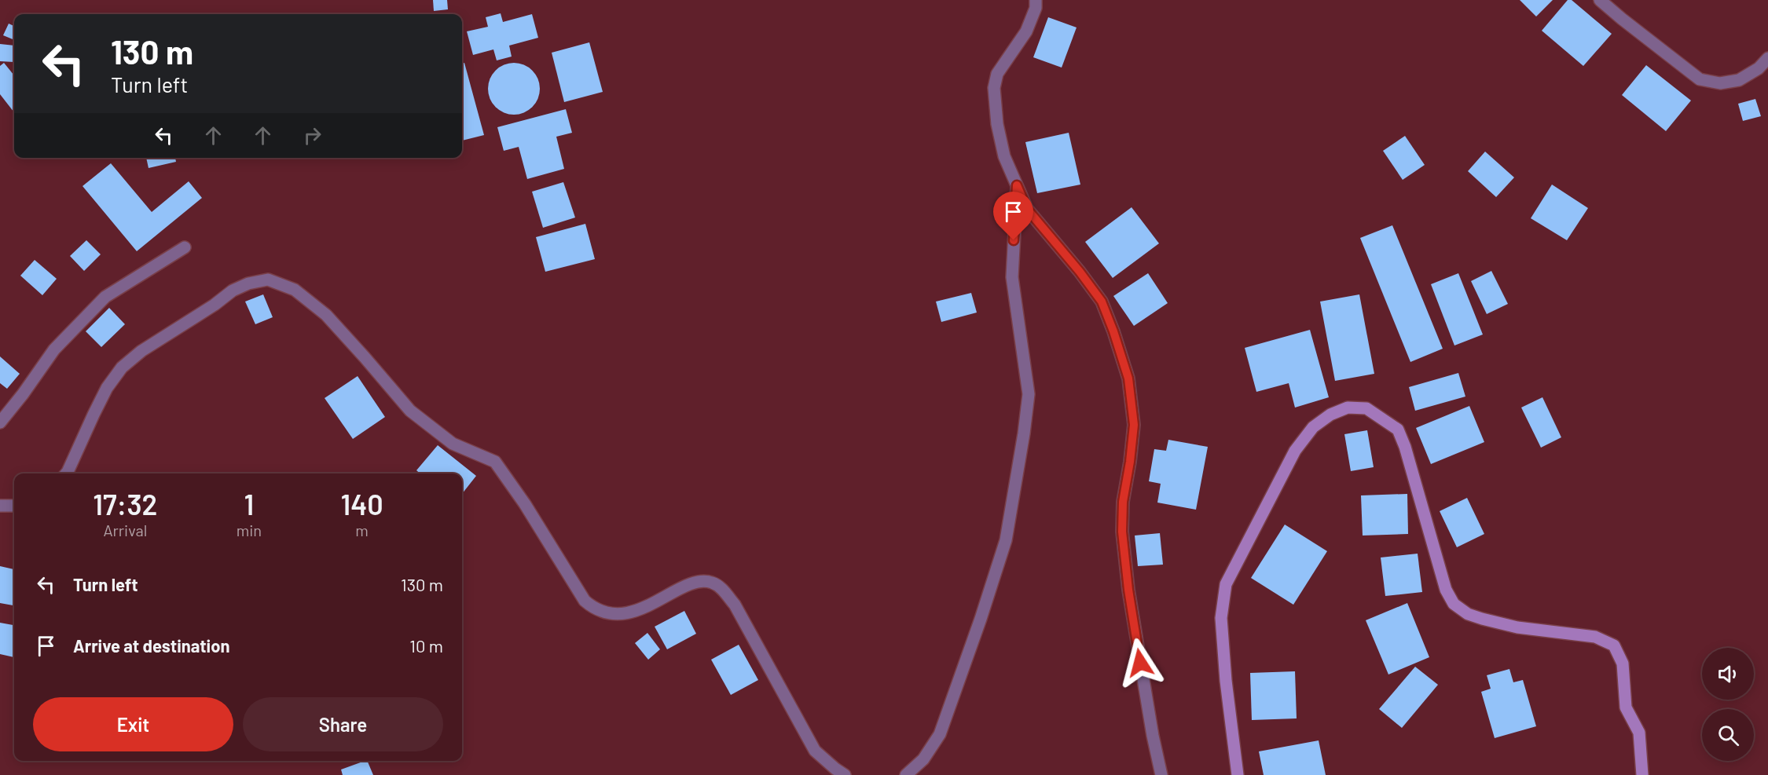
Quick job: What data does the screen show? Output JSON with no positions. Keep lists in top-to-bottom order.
{
  "page": {
    "turn": ["130 m", "Turn left"],
    "eta": [
      "17:32",
      "Arrival",
      "1",
      "min",
      "140",
      "m"
    ],
    "list": [
      {
        "name": "Turn left",
        "value": "130 m"
      },
      {
        "name": "Arrive at destination",
        "value": "10 m"
      }
    ],
    "buttons": ["Exit", "Share"]
  }
}
